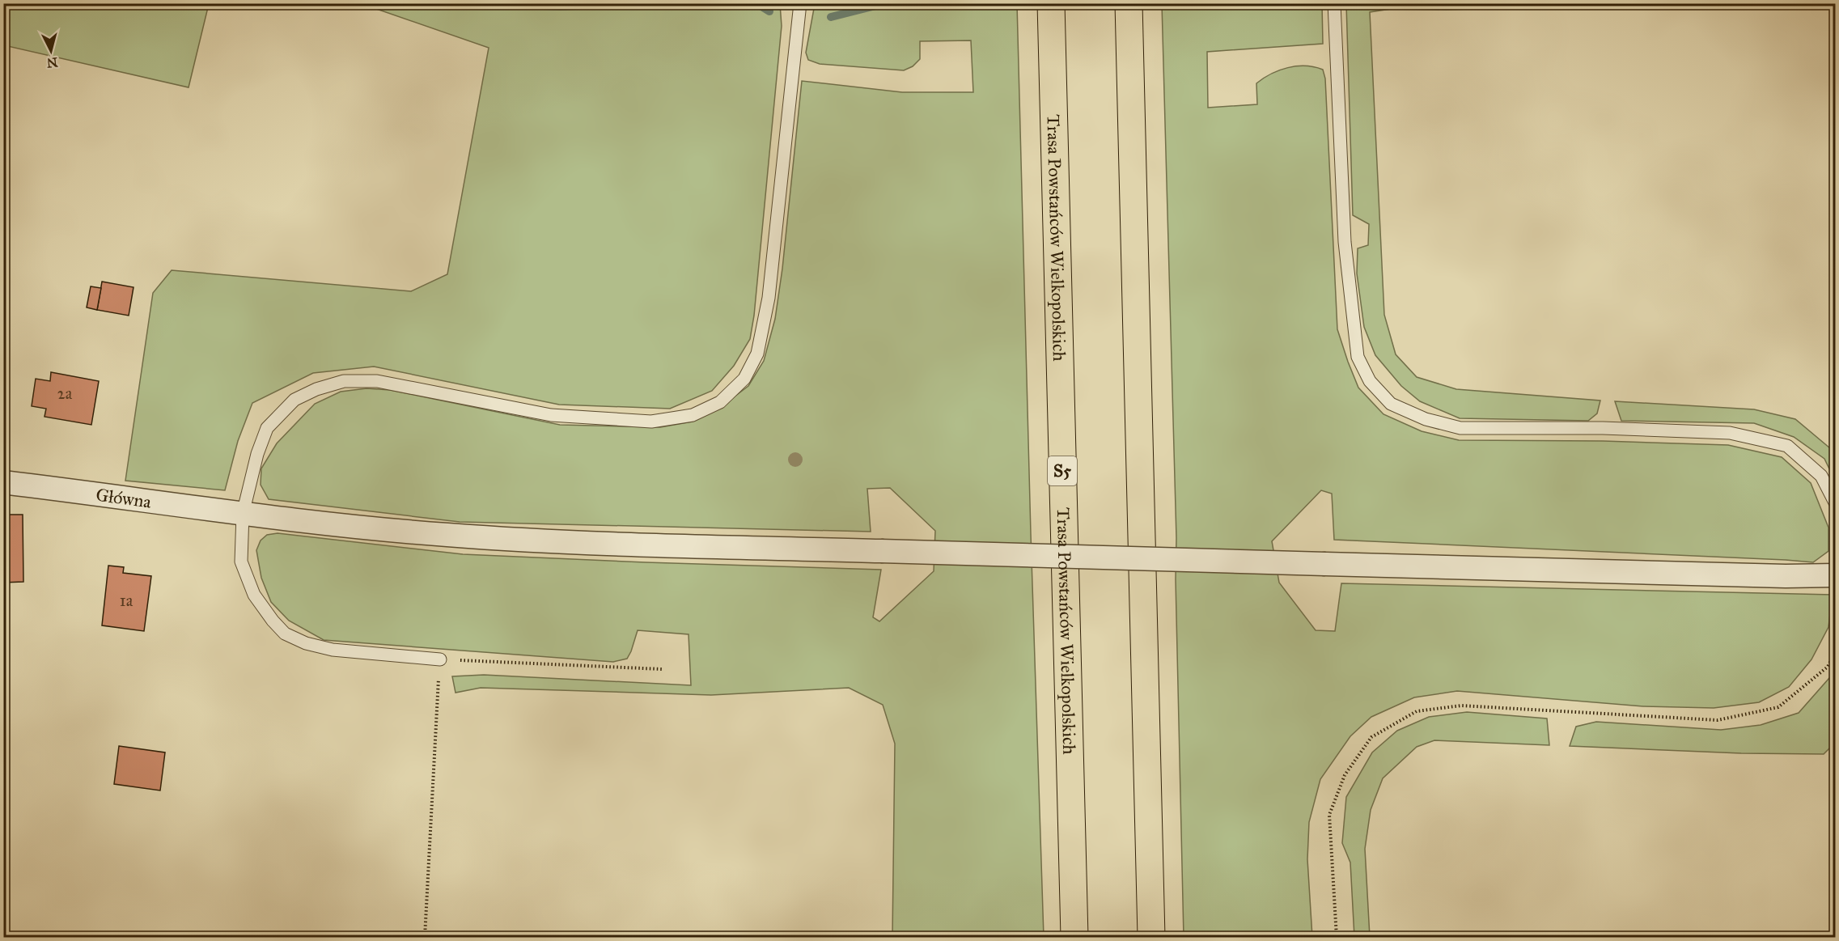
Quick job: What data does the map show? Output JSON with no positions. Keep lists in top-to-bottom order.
{
  "streets": {
    "highway": ["Trasa Powstańców Wielkopolskich", "S5"],
    "street": ["Główna"]
  },
  "house_numbers": ["2a", "1a"],
  "north": "bottom"
}
